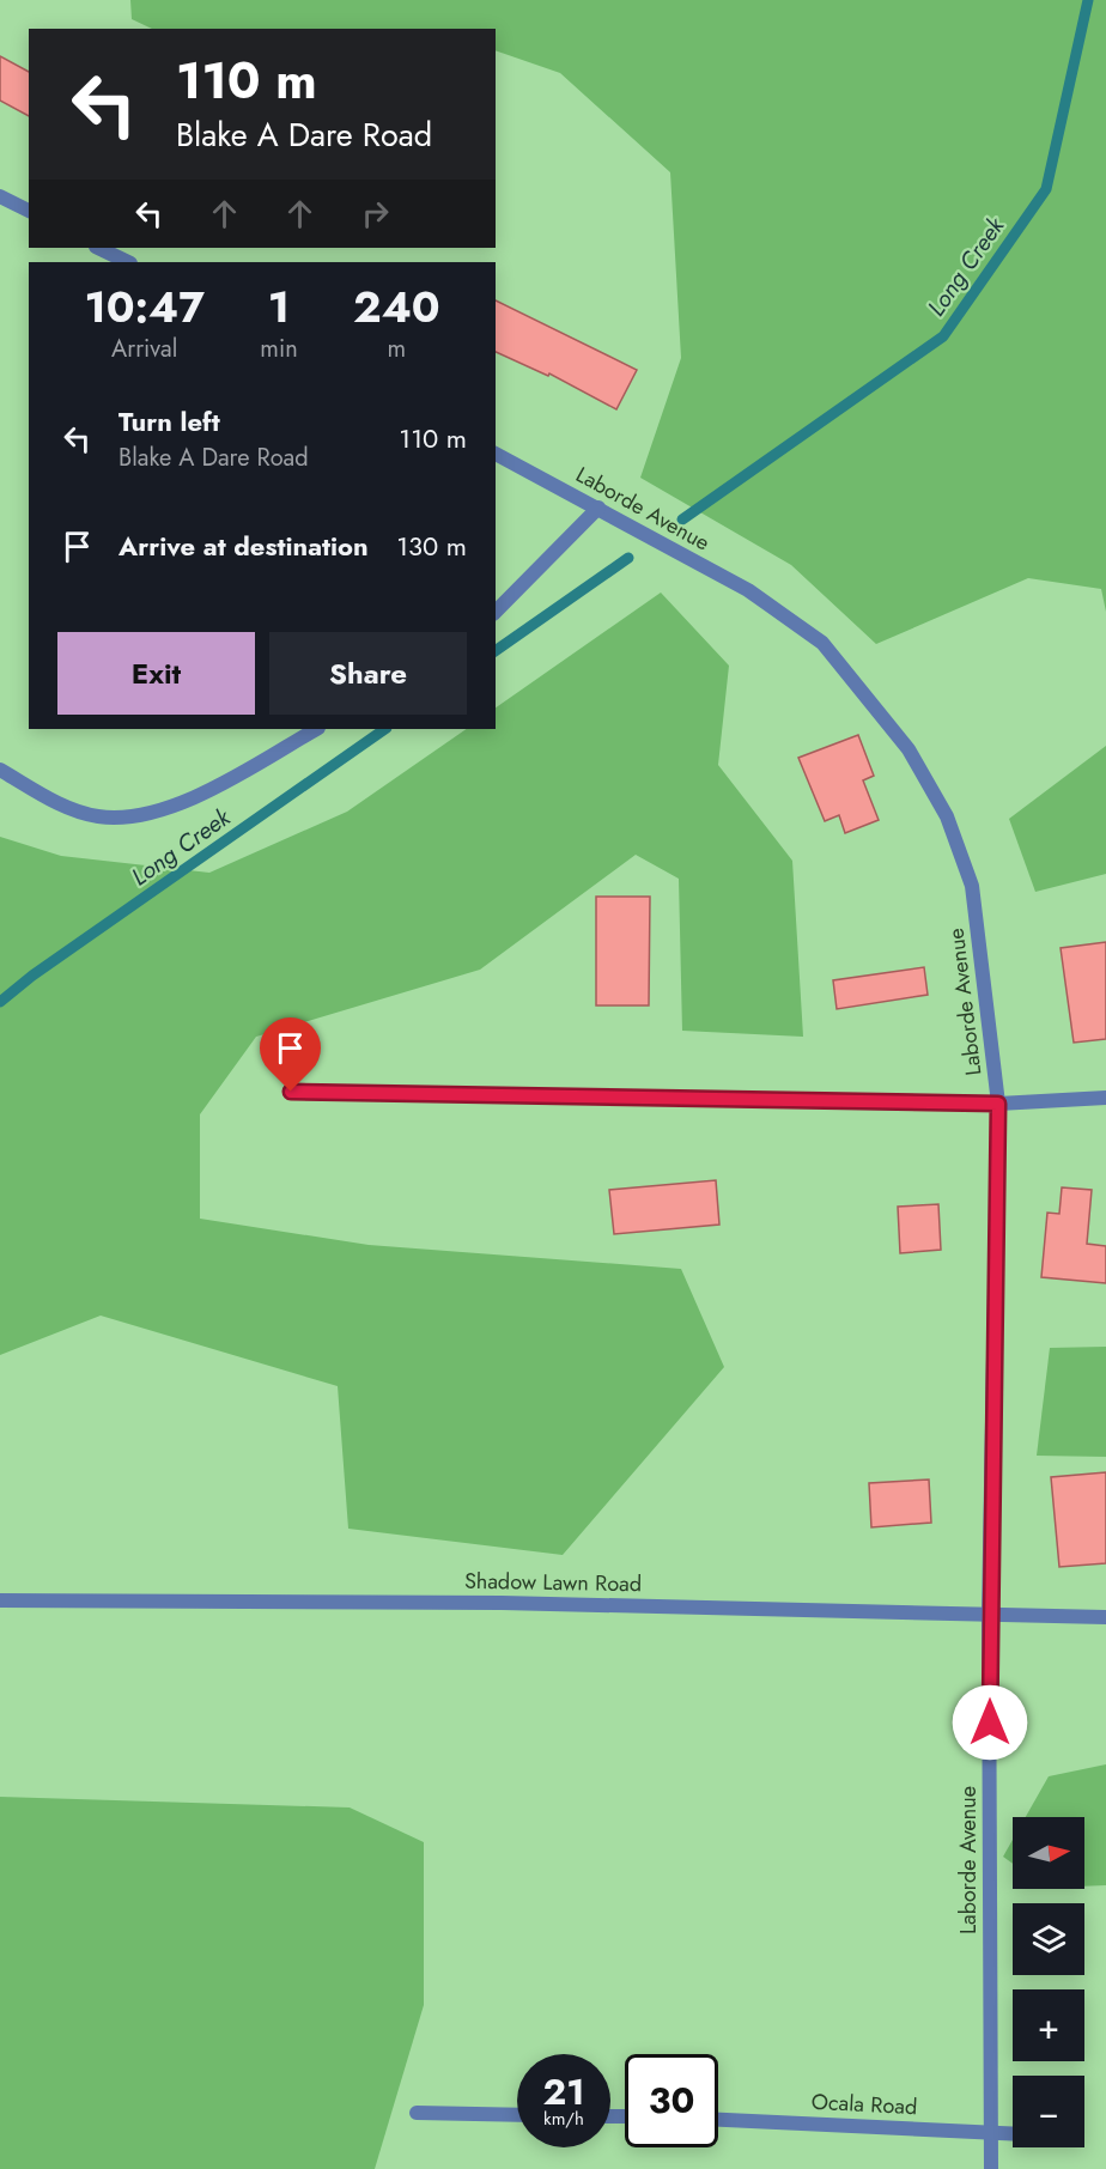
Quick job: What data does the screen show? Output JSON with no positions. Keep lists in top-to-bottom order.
{
  "streets": {
    "street": ["Laborde Avenue", "Shadow Lawn Road", "Ocala Road"]
  },
  "crossings": [
    ["Laborde Avenue", "Shadow Lawn Road"],
    ["Laborde Avenue", "Ocala Road"]
  ],
  "water": ["Long Creek"],
  "north": "right",
  "page": {
    "turn": ["110 m", "Blake A Dare Road"],
    "eta": [
      "10:47",
      "Arrival",
      "1",
      "min",
      "240",
      "m"
    ],
    "list": [
      {
        "name": "Turn left",
        "note": "Blake A Dare Road",
        "value": "110 m"
      },
      {
        "name": "Arrive at destination",
        "value": "130 m"
      }
    ],
    "buttons": ["Exit", "Share"],
    "map_buttons": ["+", "−"],
    "speed": "21 km/h",
    "limit": "30"
  }
}
